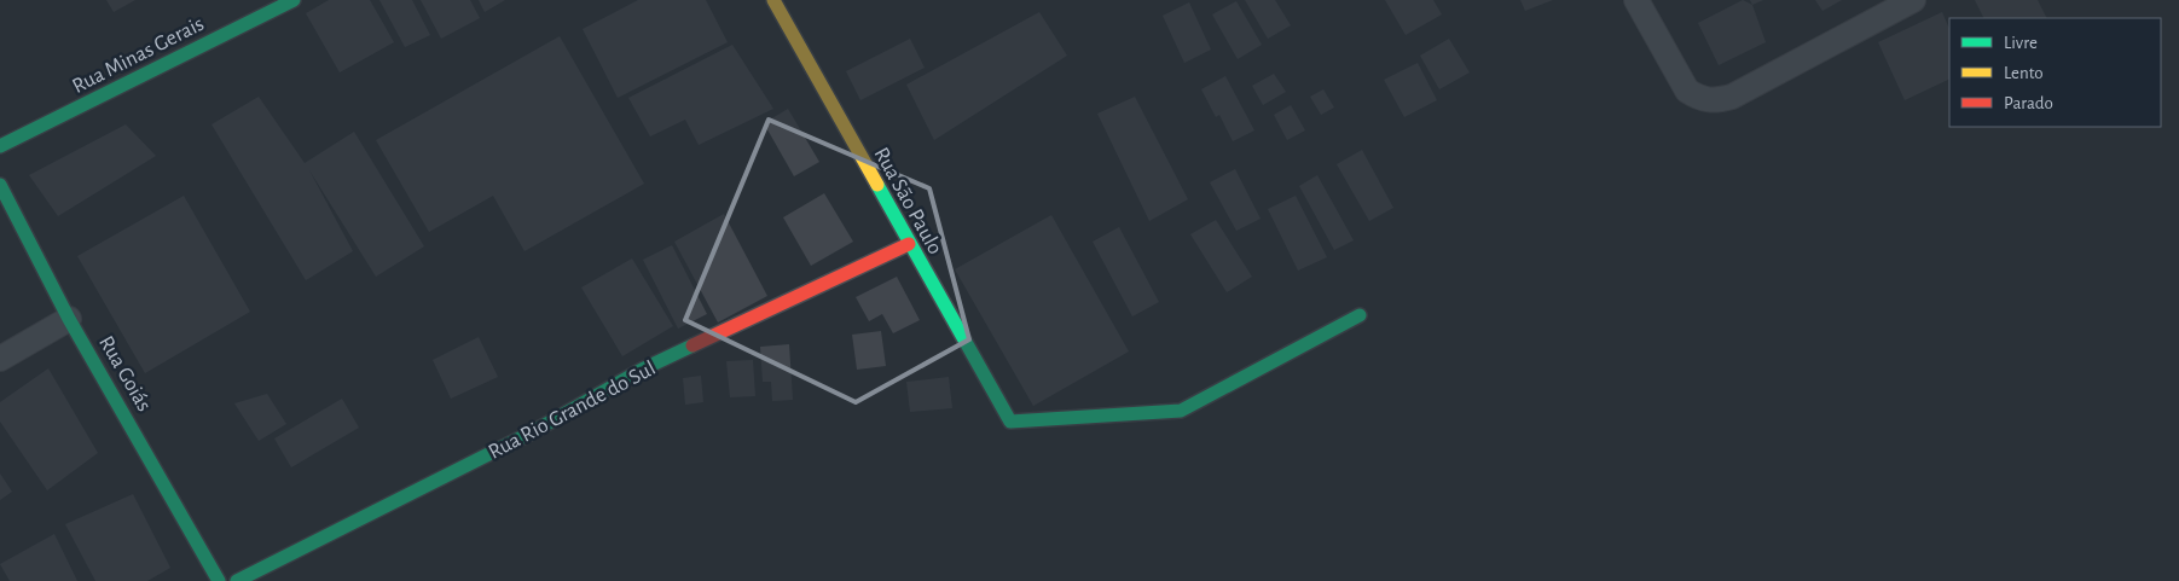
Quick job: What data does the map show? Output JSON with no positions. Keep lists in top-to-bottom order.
{
  "streets": {
    "street": [
      "Rua Minas Gerais",
      "Rua São Paulo",
      "Rua Goiás",
      "Rua Rio Grande do Sul"
    ]
  },
  "crossings": [
    ["Rua São Paulo", "Rua Rio Grande do Sul"]
  ],
  "legend": ["Livre", "Lento", "Parado"]
}
